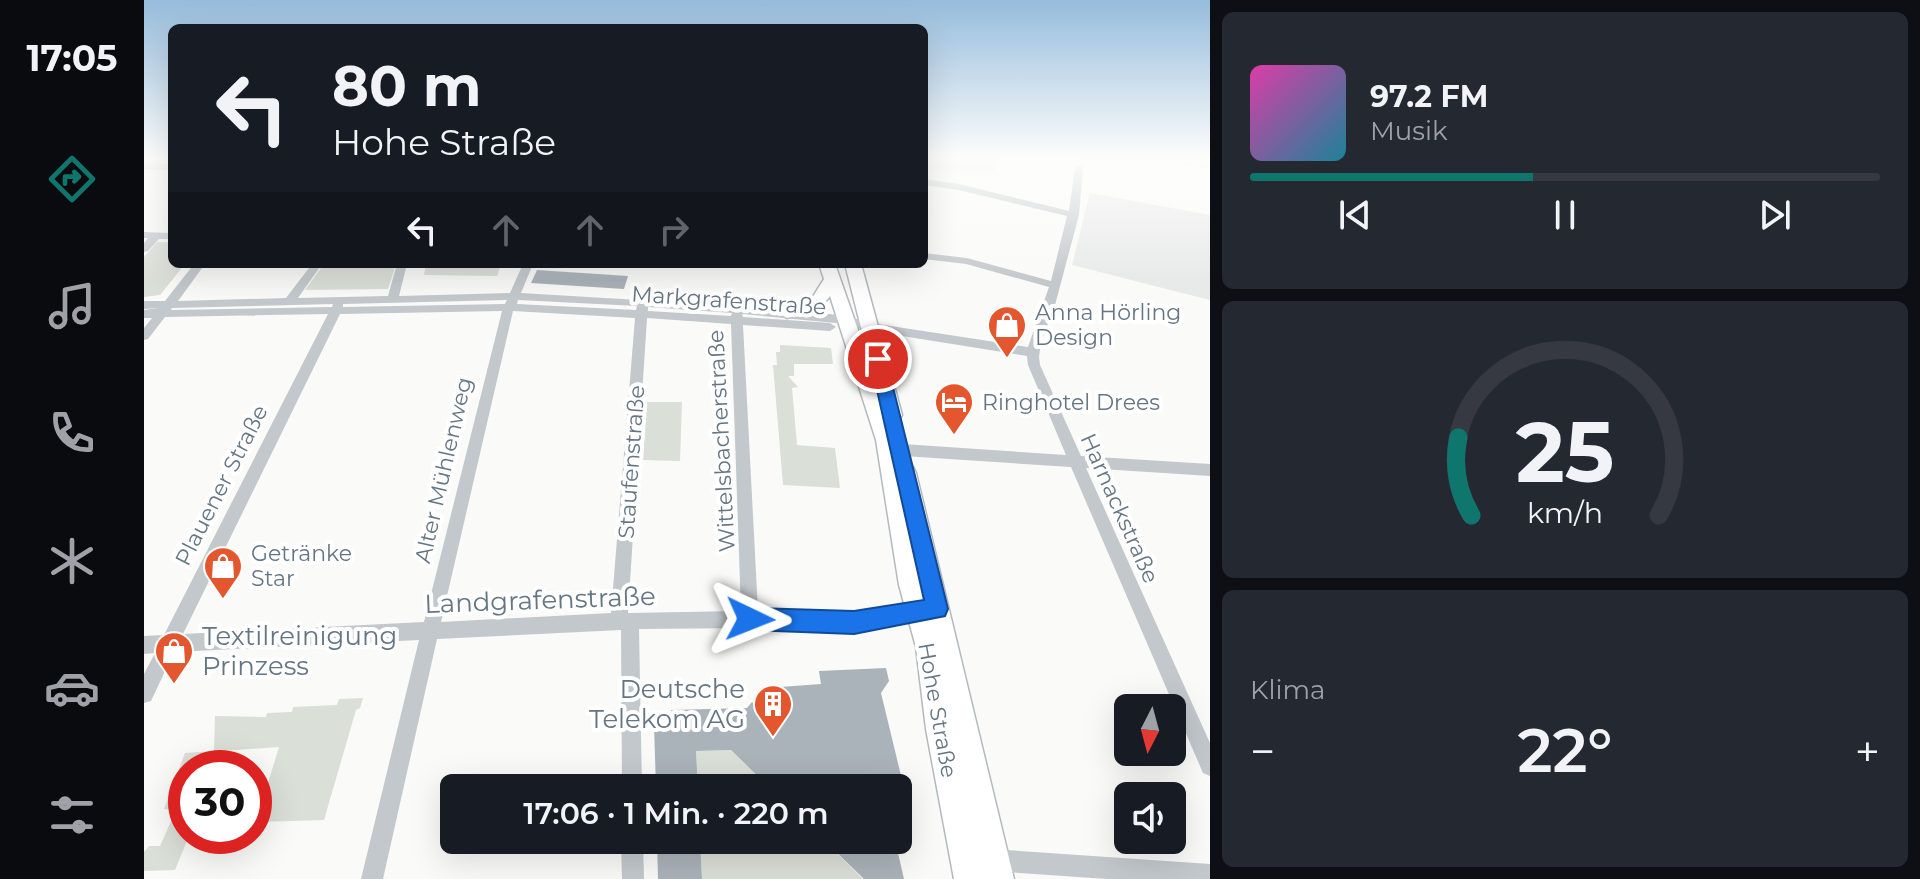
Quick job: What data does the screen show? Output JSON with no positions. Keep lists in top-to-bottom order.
{
  "streets": {
    "main road": ["Hohe Straße"],
    "street": [
      "Markgrafenstraße",
      "Wittelsbacherstraße",
      "Staufenstraße",
      "Alter Mühlenweg",
      "Plauener Straße",
      "Harnackstraße",
      "Landgrafenstraße"
    ]
  },
  "crossings": [
    ["Markgrafenstraße", "Wittelsbacherstraße"],
    ["Markgrafenstraße", "Staufenstraße"],
    ["Markgrafenstraße", "Alter Mühlenweg"],
    ["Markgrafenstraße", "Plauener Straße"],
    ["Markgrafenstraße", "Harnackstraße"],
    ["Markgrafenstraße", "Hohe Straße"],
    ["Wittelsbacherstraße", "Landgrafenstraße"],
    ["Staufenstraße", "Landgrafenstraße"],
    ["Alter Mühlenweg", "Landgrafenstraße"],
    ["Plauener Straße", "Landgrafenstraße"],
    ["Landgrafenstraße", "Hohe Straße"]
  ],
  "places": {
    "shop": ["Anna Hörling Design", "Getränke Star", "Textilreinigung Prinzess"],
    "hotel": ["Ringhotel Drees"],
    "building": ["Deutsche Telekom AG"]
  },
  "north": "bottom",
  "page": {
    "tabs": "17:05",
    "turn": ["80 m", "Hohe Straße"],
    "song": ["97.2 FM", "Musik"],
    "tile": "Klima",
    "heat": ["−", "22°", "+"],
    "limit": "30",
    "trip": "17:06 · 1 Min. · 220 m",
    "gauge": ["25", "km/h"]
  }
}
